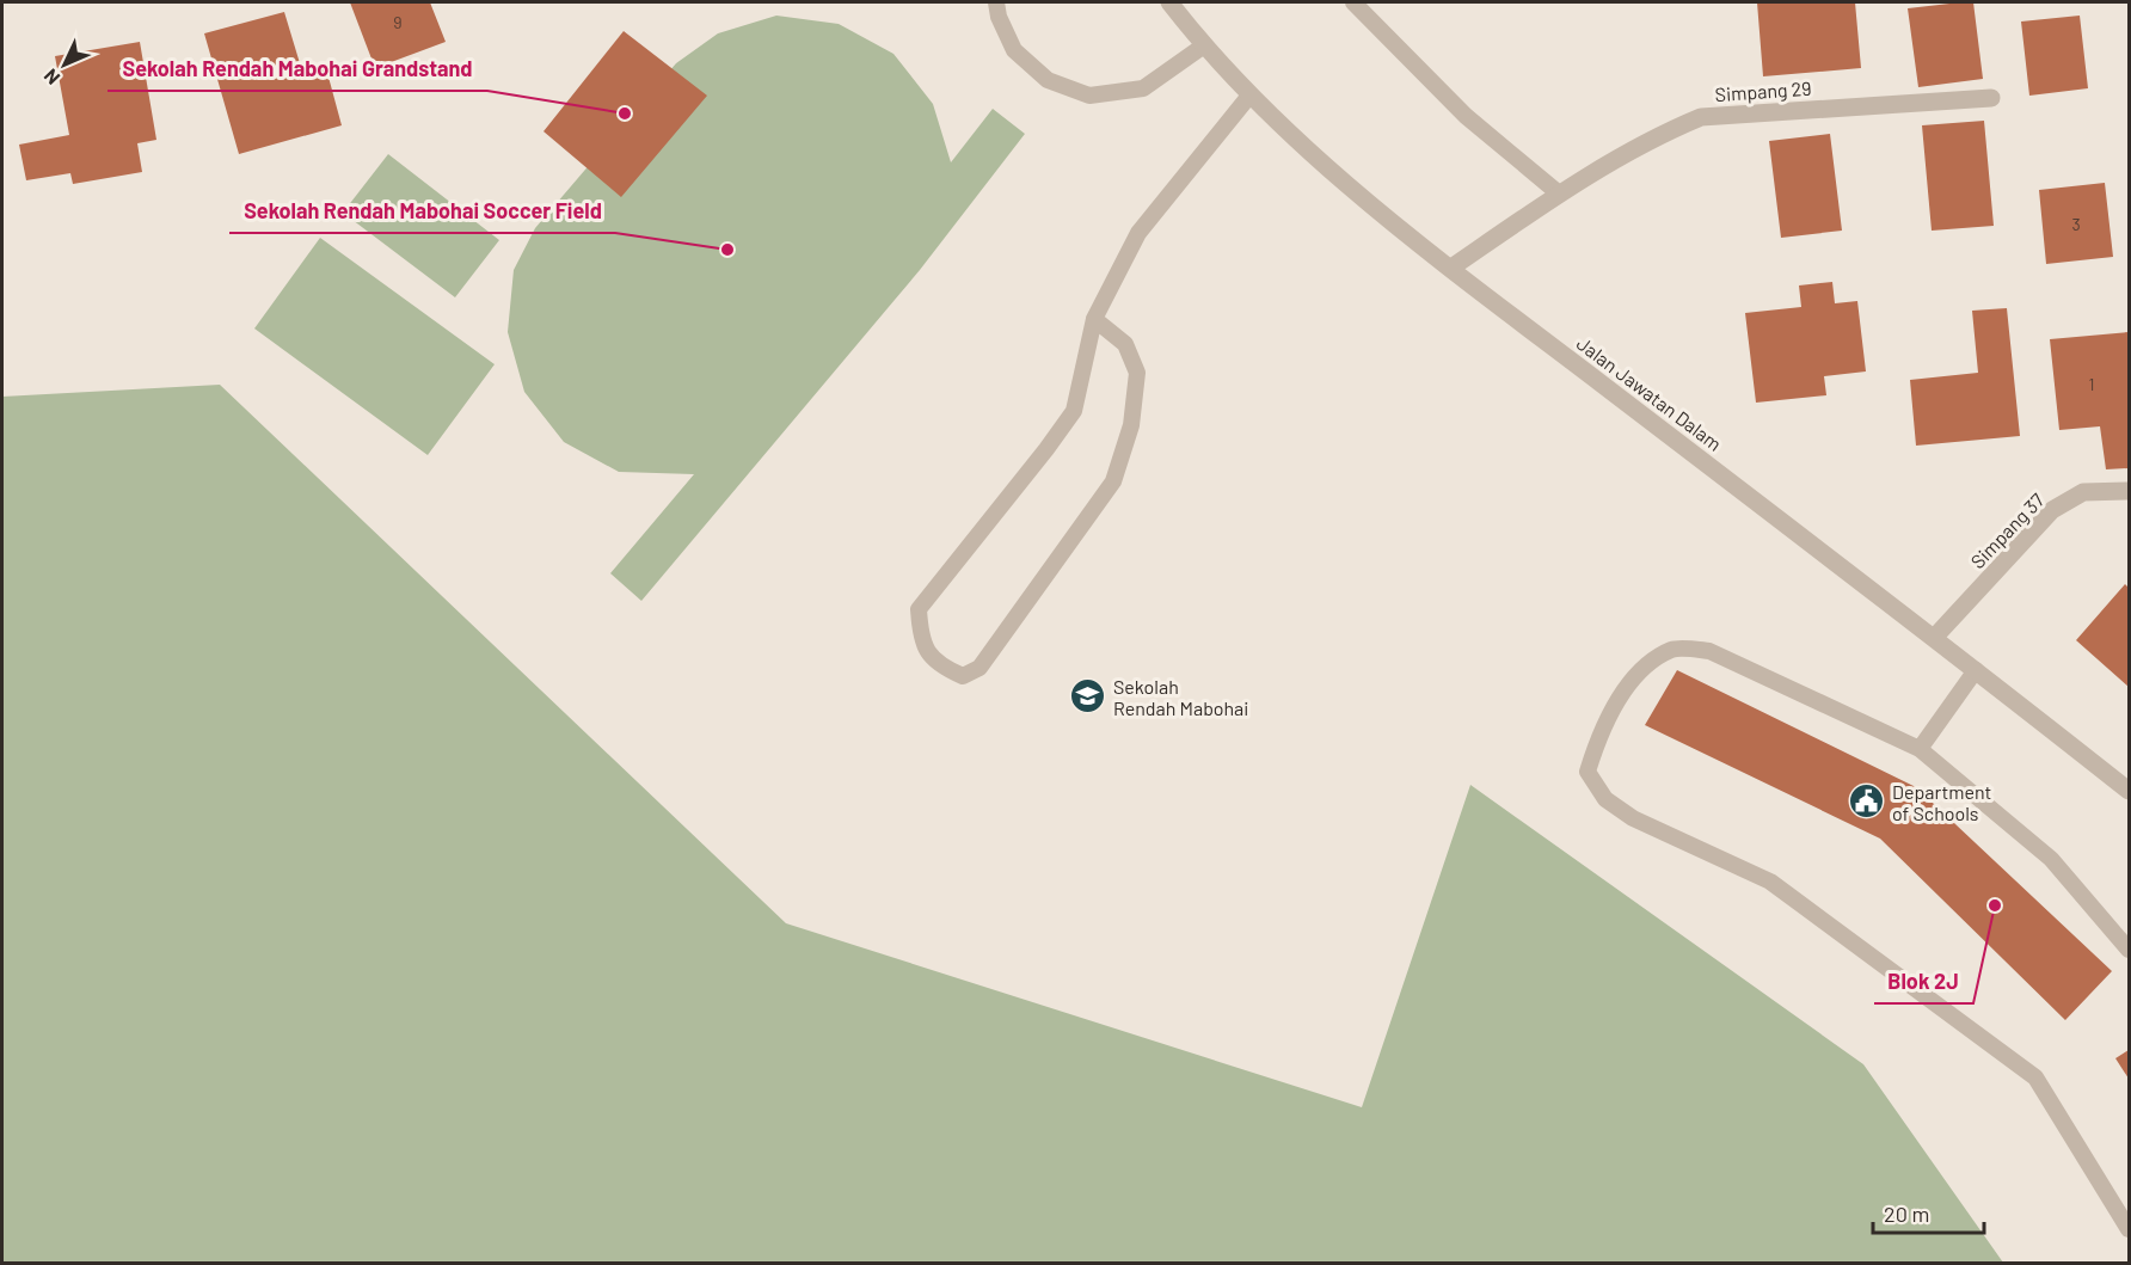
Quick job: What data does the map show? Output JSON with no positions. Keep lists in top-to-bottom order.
{
  "streets": {
    "street": ["Simpang 29", "Jalan Jawatan Dalam", "Simpang 37"]
  },
  "crossings": [
    ["Simpang 29", "Jalan Jawatan Dalam"],
    ["Jalan Jawatan Dalam", "Simpang 37"]
  ],
  "places": {
    "other": ["Sekolah Rendah Mabohai Grandstand", "Sekolah Rendah Mabohai Soccer Field", "Blok 2J"],
    "school or university": ["Sekolah Rendah Mabohai"],
    "public building": ["Department of Schools"]
  },
  "house_numbers": ["9", "3", "1"],
  "scale_bar": "20 m",
  "north": "bottom left"
}
